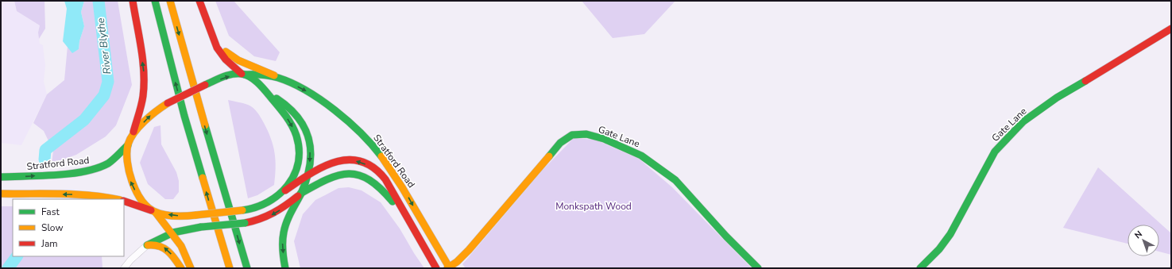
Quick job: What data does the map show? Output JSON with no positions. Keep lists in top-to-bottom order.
{
  "streets": {
    "main road": ["Gate Lane", "Stratford Road"]
  },
  "crossings": [
    ["Gate Lane", "Stratford Road"]
  ],
  "water": ["River Blythe"],
  "parks": ["Monkspath Wood"],
  "legend": ["Fast", "Slow", "Jam"],
  "north": "top left"
}
